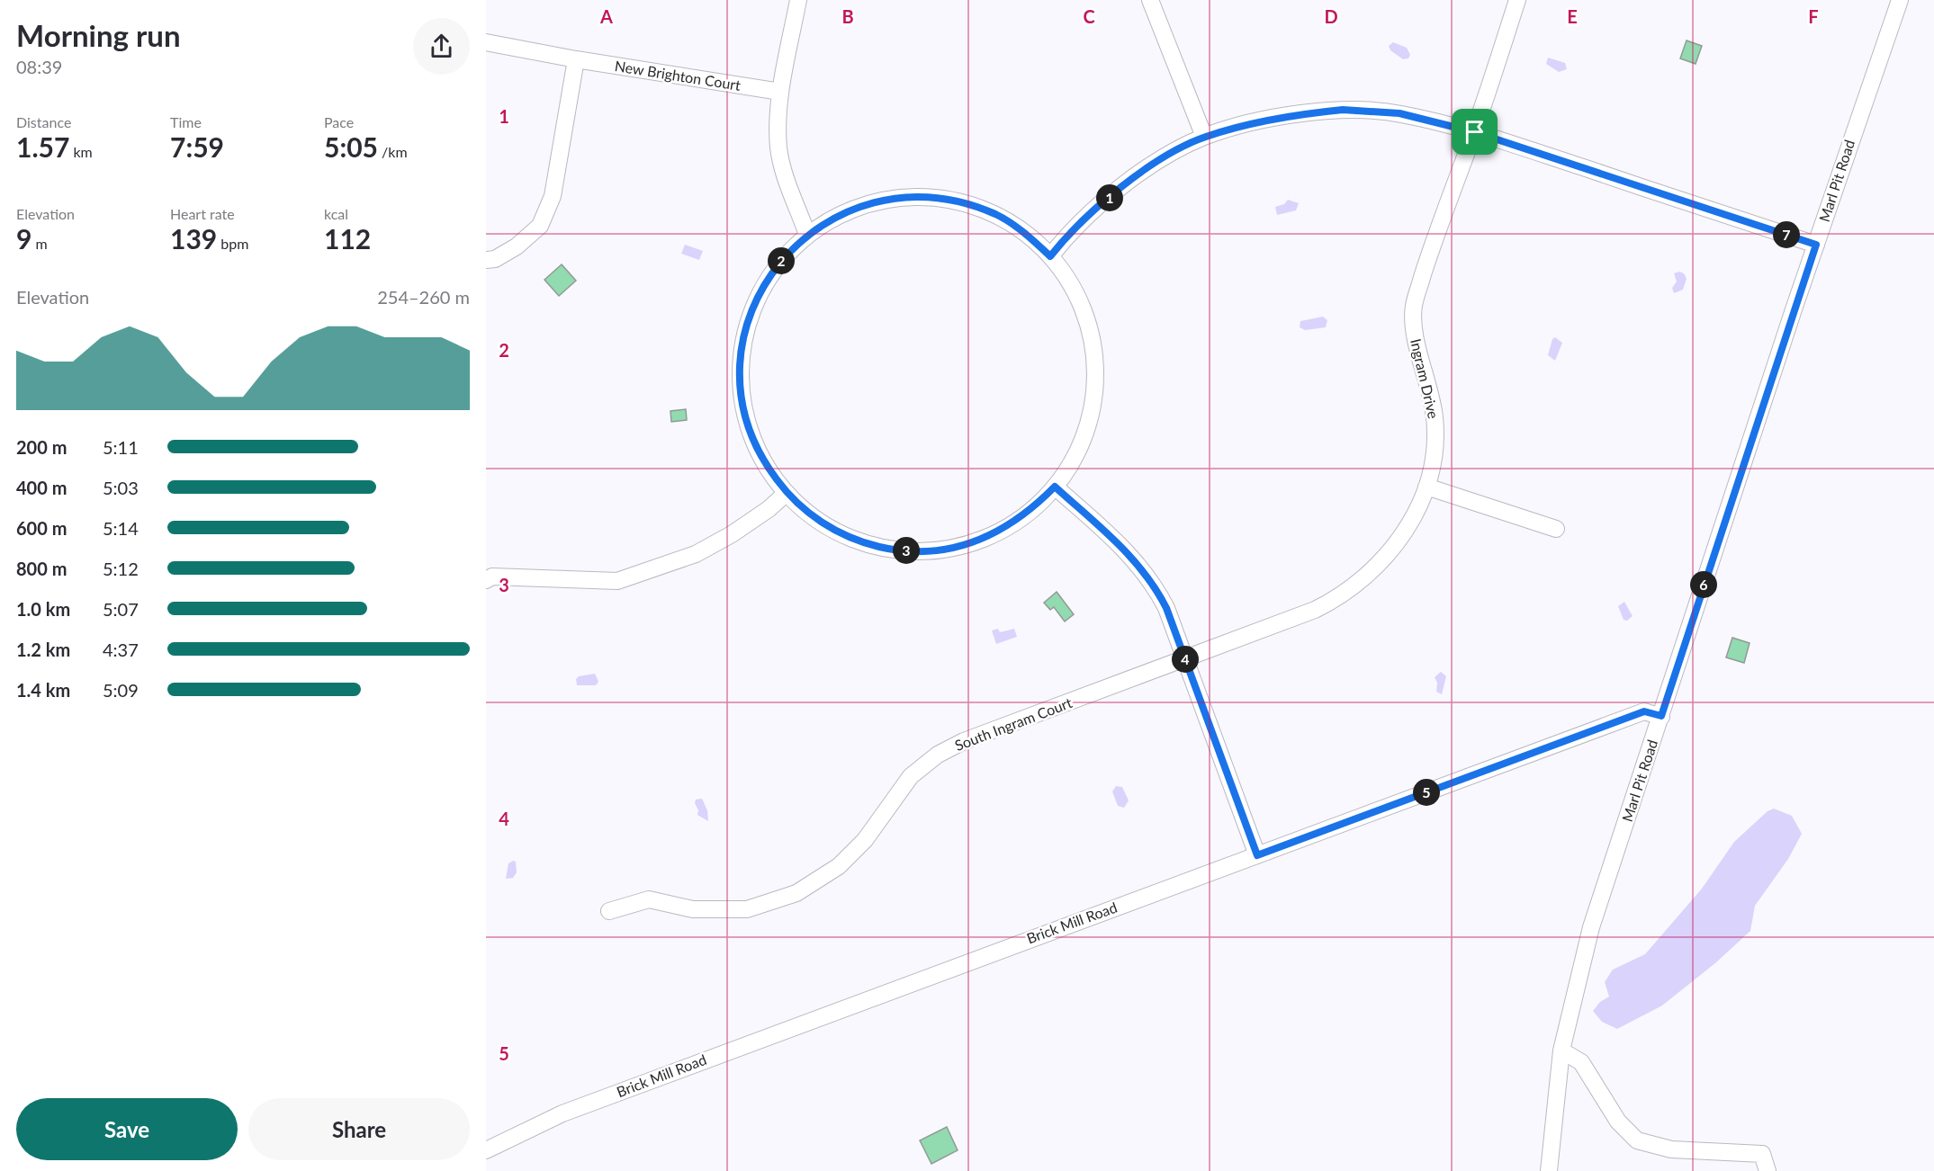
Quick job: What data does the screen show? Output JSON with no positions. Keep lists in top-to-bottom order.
{
  "streets": {
    "street": [
      "New Brighton Court",
      "Marl Pit Road",
      "Ingram Drive",
      "South Ingram Court",
      "Brick Mill Road"
    ]
  },
  "crossings": [
    ["Marl Pit Road", "Brick Mill Road"],
    ["Ingram Drive", "South Ingram Court"]
  ],
  "page": {
    "heading": ["Morning run", "08:39"],
    "stats": [
      ["Distance", "1.57 km"],
      ["Time", "7:59"],
      ["Pace", "5:05 /km"],
      ["Elevation", "9 m"],
      ["Heart rate", "139 bpm"],
      ["kcal", "112"]
    ],
    "pins": [
      "1",
      "7",
      "2",
      "3",
      "6",
      "4",
      "5"
    ],
    "chart": ["Elevation", "254–260 m"],
    "list": [
      {
        "name": "200 m",
        "note": "5:11"
      },
      {
        "name": "400 m",
        "note": "5:03"
      },
      {
        "name": "600 m",
        "note": "5:14"
      },
      {
        "name": "800 m",
        "note": "5:12"
      },
      {
        "name": "1.0 km",
        "note": "5:07"
      },
      {
        "name": "1.2 km",
        "note": "4:37"
      },
      {
        "name": "1.4 km",
        "note": "5:09"
      }
    ],
    "buttons": ["Save", "Share"]
  },
  "grid": {
    "columns": [
      "A",
      "B",
      "C",
      "D",
      "E",
      "F"
    ],
    "rows": [
      "1",
      "2",
      "3",
      "4",
      "5"
    ]
  }
}
